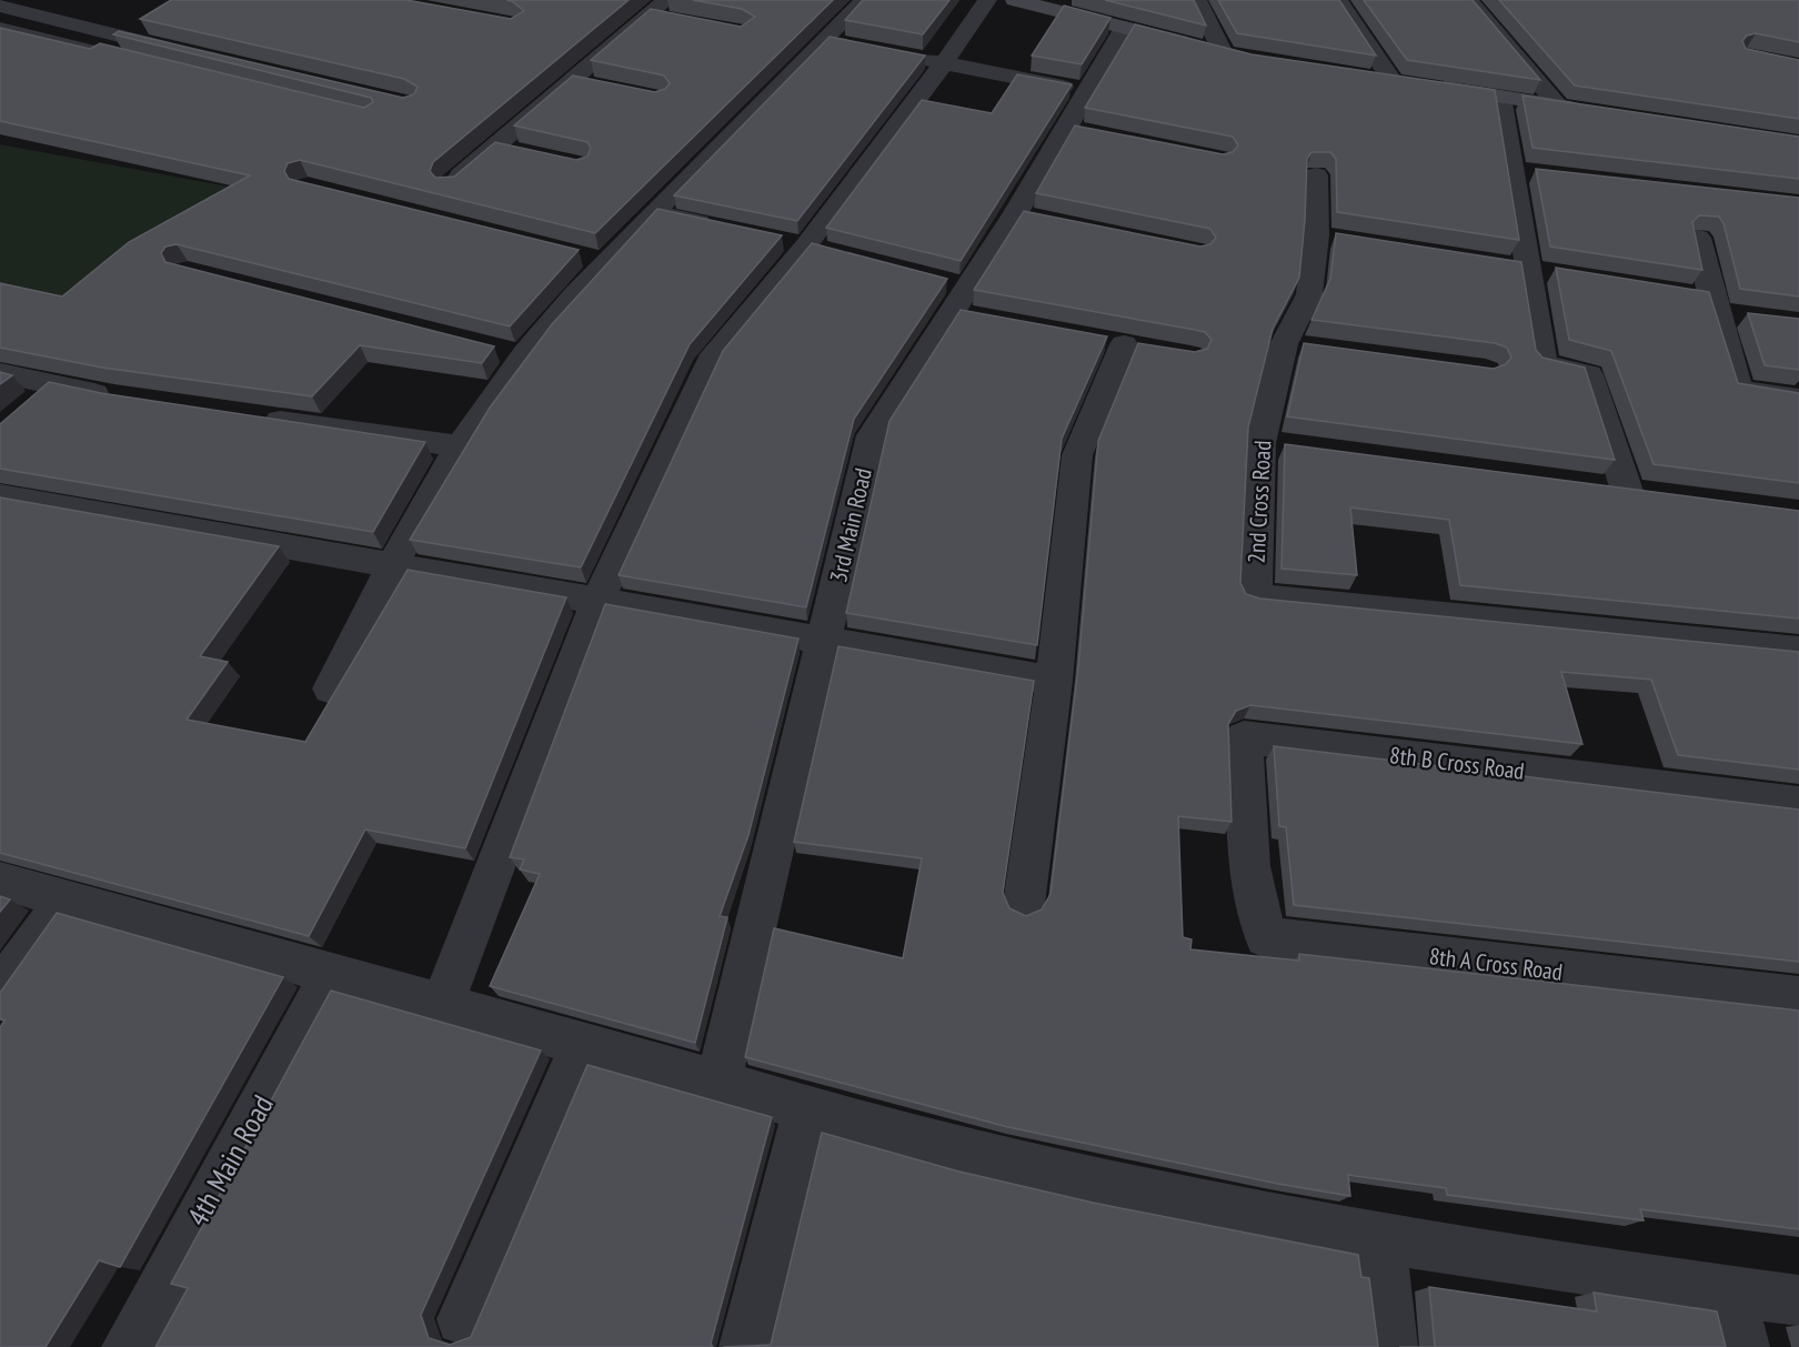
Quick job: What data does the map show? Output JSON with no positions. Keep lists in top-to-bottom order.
{
  "streets": {
    "street": [
      "2nd Cross Road",
      "3rd Main Road",
      "8th B Cross Road",
      "8th A Cross Road",
      "4th Main Road"
    ]
  },
  "crossings": [
    ["8th B Cross Road", "8th A Cross Road"]
  ]
}
